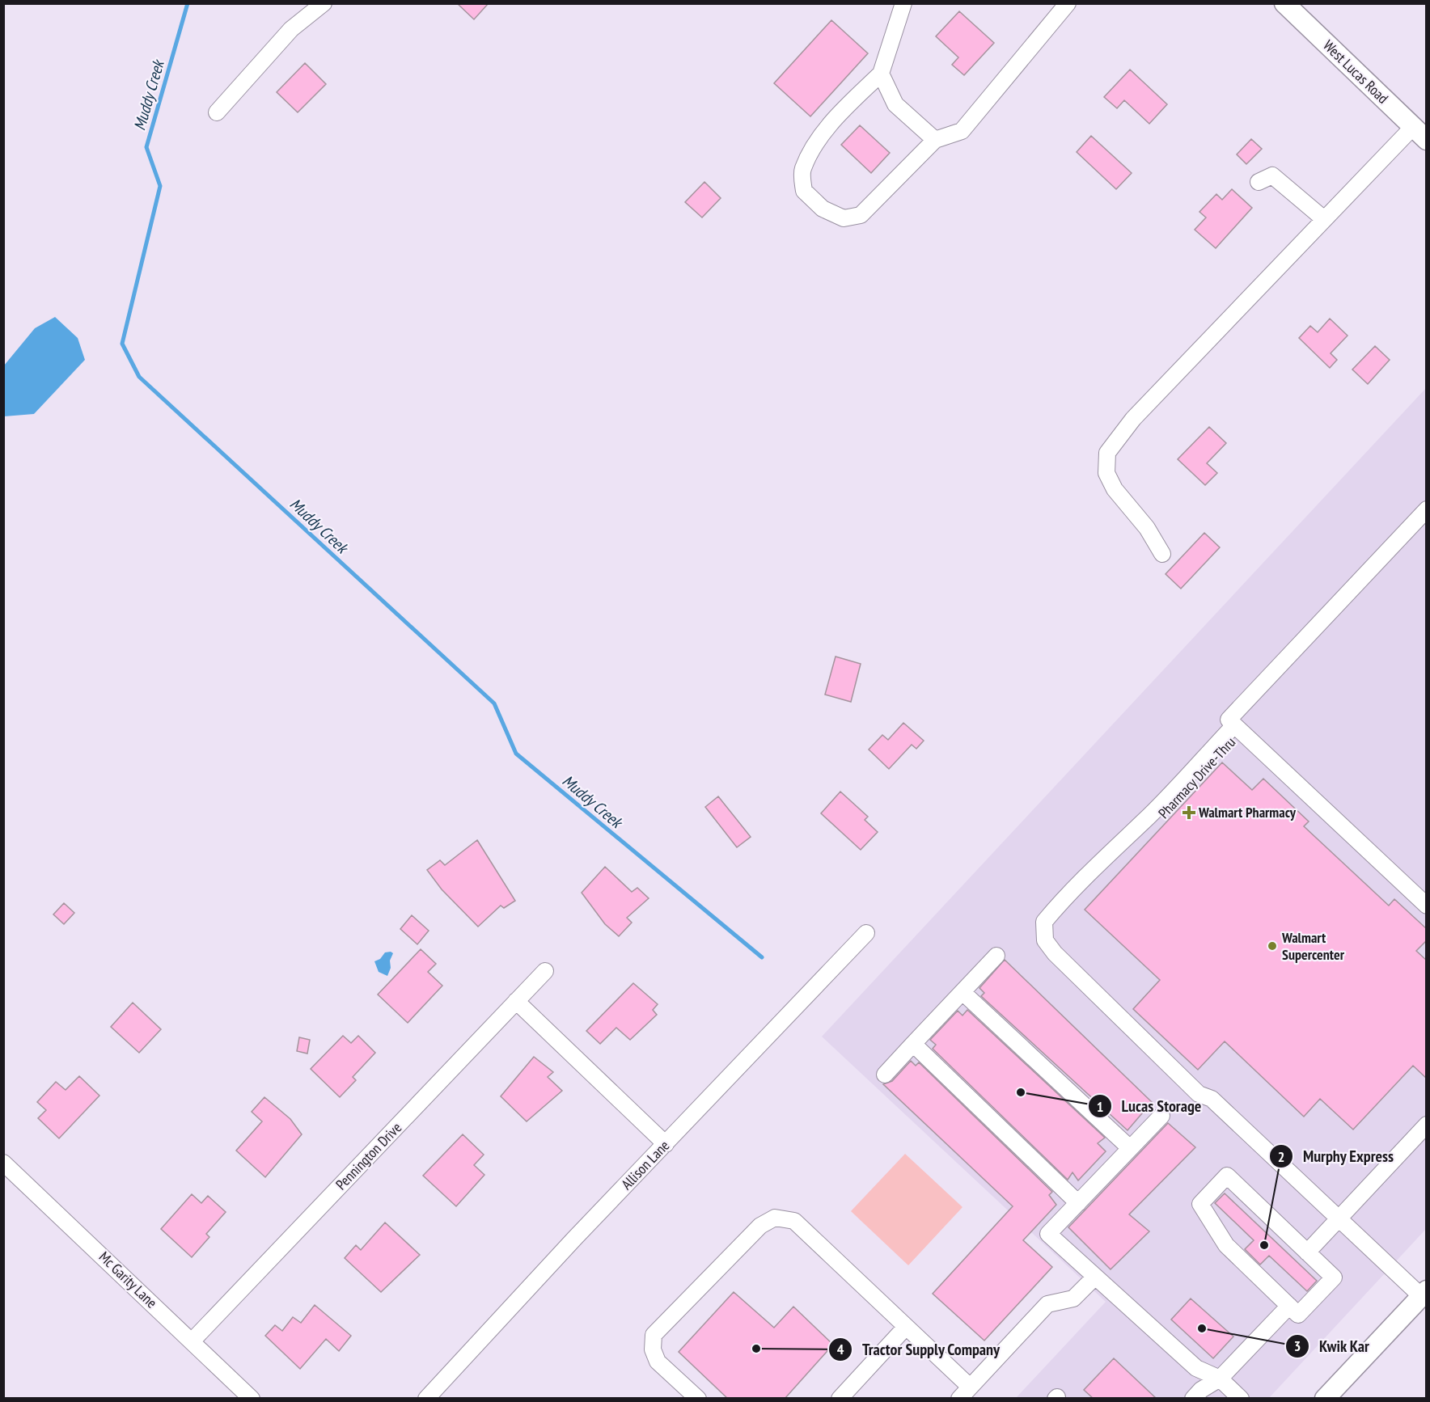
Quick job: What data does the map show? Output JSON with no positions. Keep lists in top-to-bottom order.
{
  "streets": {
    "main road": ["West Lucas Road"],
    "street": [
      "Pharmacy Drive-Thru",
      "Pennington Drive",
      "Allison Lane",
      "Mc Garity Lane"
    ]
  },
  "crossings": [
    ["Pennington Drive", "Mc Garity Lane"]
  ],
  "water": ["Muddy Creek"],
  "places": {
    "health": ["Walmart Pharmacy"],
    "other": [
      "Walmart Supercenter",
      "Lucas Storage",
      "Murphy Express",
      "Kwik Kar",
      "Tractor Supply Company"
    ]
  }
}
